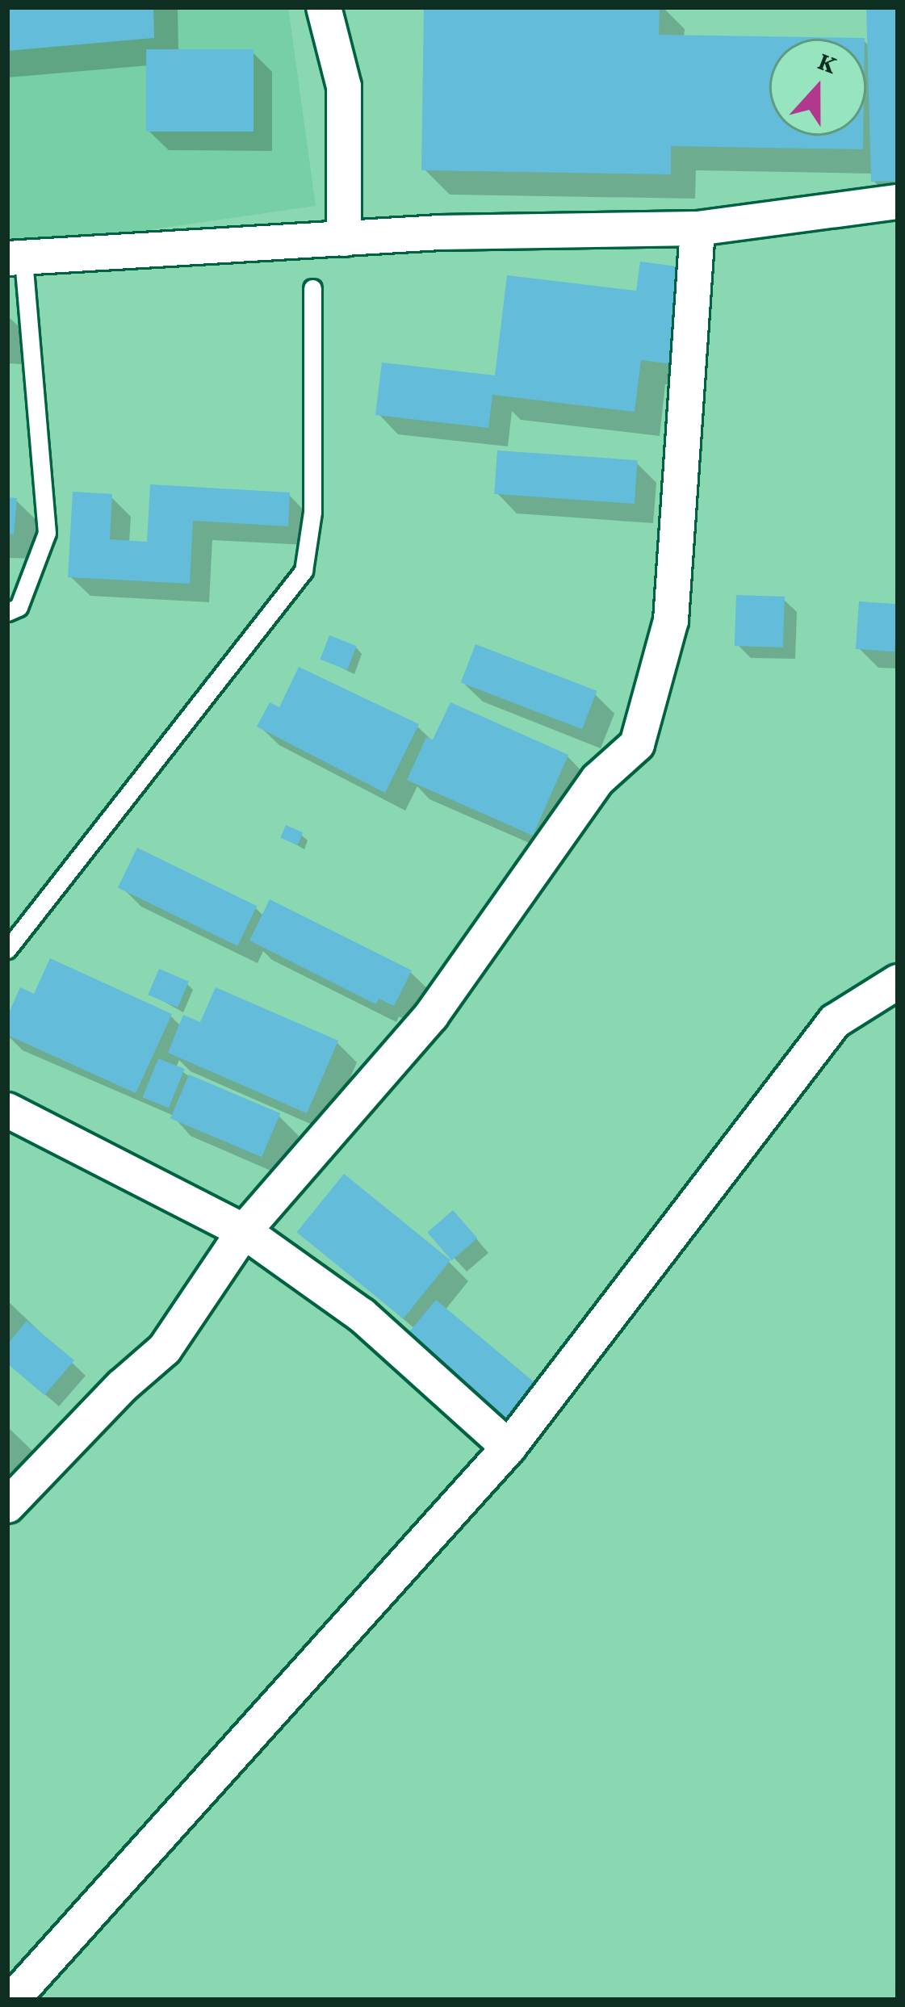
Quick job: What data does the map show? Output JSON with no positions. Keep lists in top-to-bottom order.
{
  "north": "top"
}
